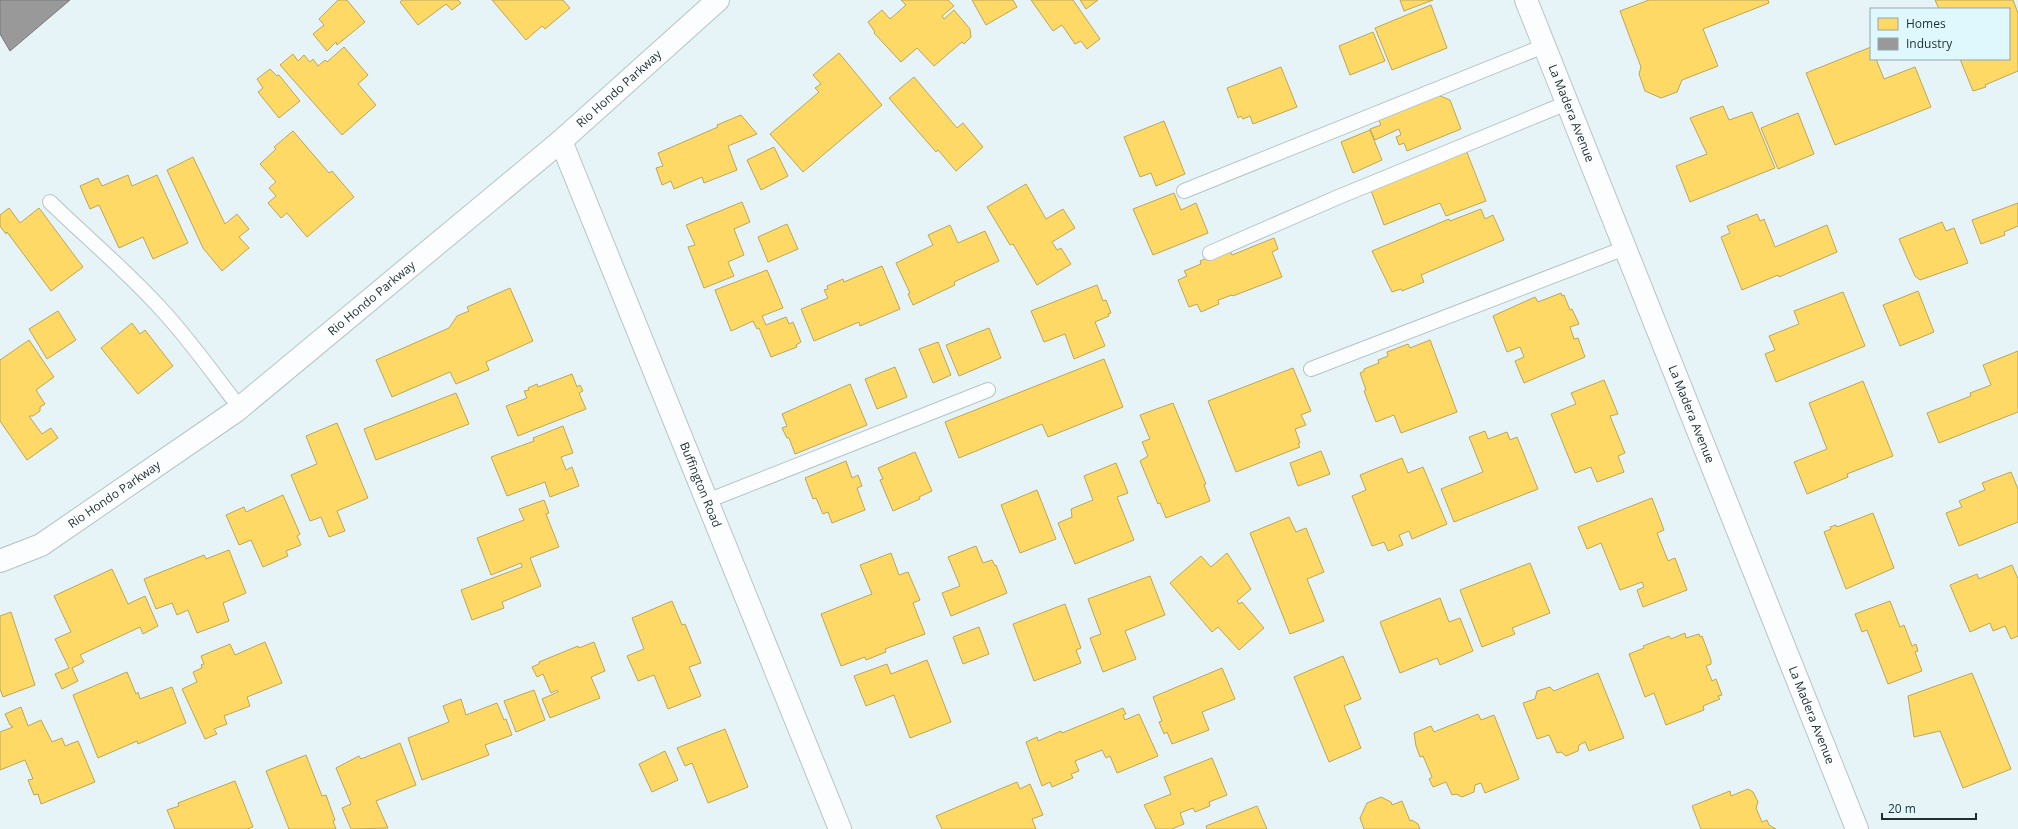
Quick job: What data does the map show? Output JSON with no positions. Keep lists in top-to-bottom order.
{
  "streets": {
    "street": ["Rio Hondo Parkway", "La Madera Avenue", "Buffington Road"]
  },
  "crossings": [
    ["Rio Hondo Parkway", "Buffington Road"]
  ],
  "legend": ["Homes", "Industry"],
  "scale_bar": "20 m"
}
